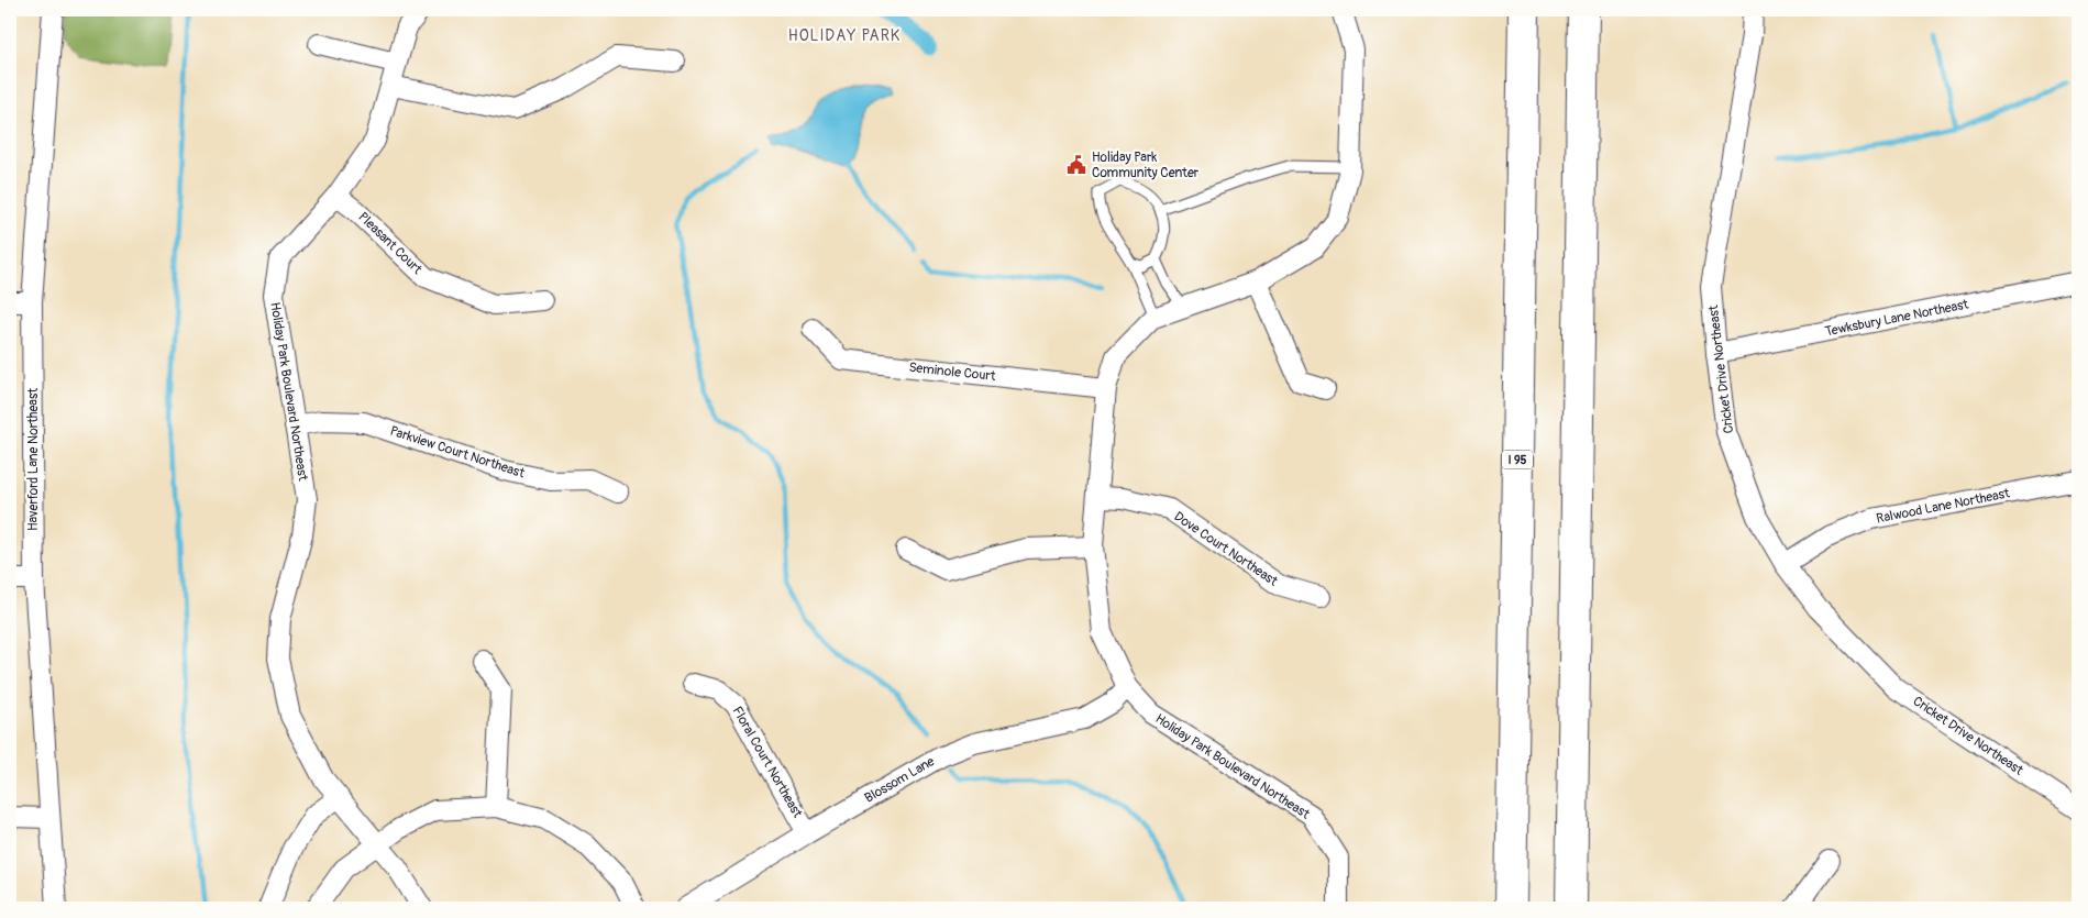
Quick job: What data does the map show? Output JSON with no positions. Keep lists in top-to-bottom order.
{
  "streets": {
    "highway": ["I 95"],
    "street": [
      "Pleasant Court",
      "Tewksbury Lane Northeast",
      "Cricket Drive Northeast",
      "Seminole Court",
      "Holiday Park Boulevard Northeast",
      "Parkview Court Northeast",
      "Haverford Lane Northeast",
      "Ralwood Lane Northeast",
      "Dove Court Northeast",
      "Floral Court Northeast",
      "Blossom Lane"
    ]
  },
  "crossings": [
    ["Pleasant Court", "Holiday Park Boulevard Northeast"],
    ["Tewksbury Lane Northeast", "Cricket Drive Northeast"],
    ["Cricket Drive Northeast", "Ralwood Lane Northeast"],
    ["Seminole Court", "Holiday Park Boulevard Northeast"],
    ["Holiday Park Boulevard Northeast", "Parkview Court Northeast"],
    ["Holiday Park Boulevard Northeast", "Dove Court Northeast"],
    ["Holiday Park Boulevard Northeast", "Blossom Lane"],
    ["Floral Court Northeast", "Blossom Lane"]
  ],
  "districts": ["HOLIDAY PARK"],
  "places": {
    "public building": ["Holiday Park Community Center"]
  }
}
